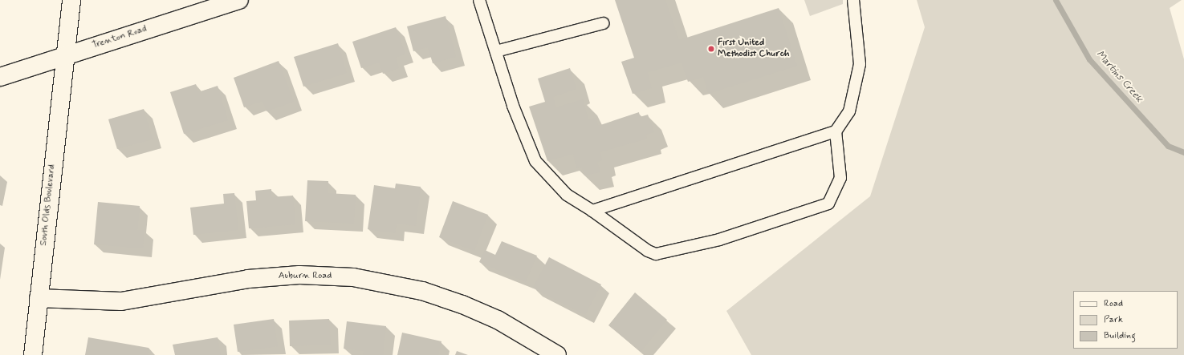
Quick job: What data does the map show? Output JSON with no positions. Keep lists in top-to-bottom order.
{
  "streets": {
    "street": ["Trenton Road", "South Olds Boulevard", "Auburn Road"]
  },
  "crossings": [
    ["Trenton Road", "South Olds Boulevard"],
    ["South Olds Boulevard", "Auburn Road"]
  ],
  "water": ["Martins Creek"],
  "places": ["First United Methodist Church"],
  "legend": ["Road", "Park", "Building"]
}
